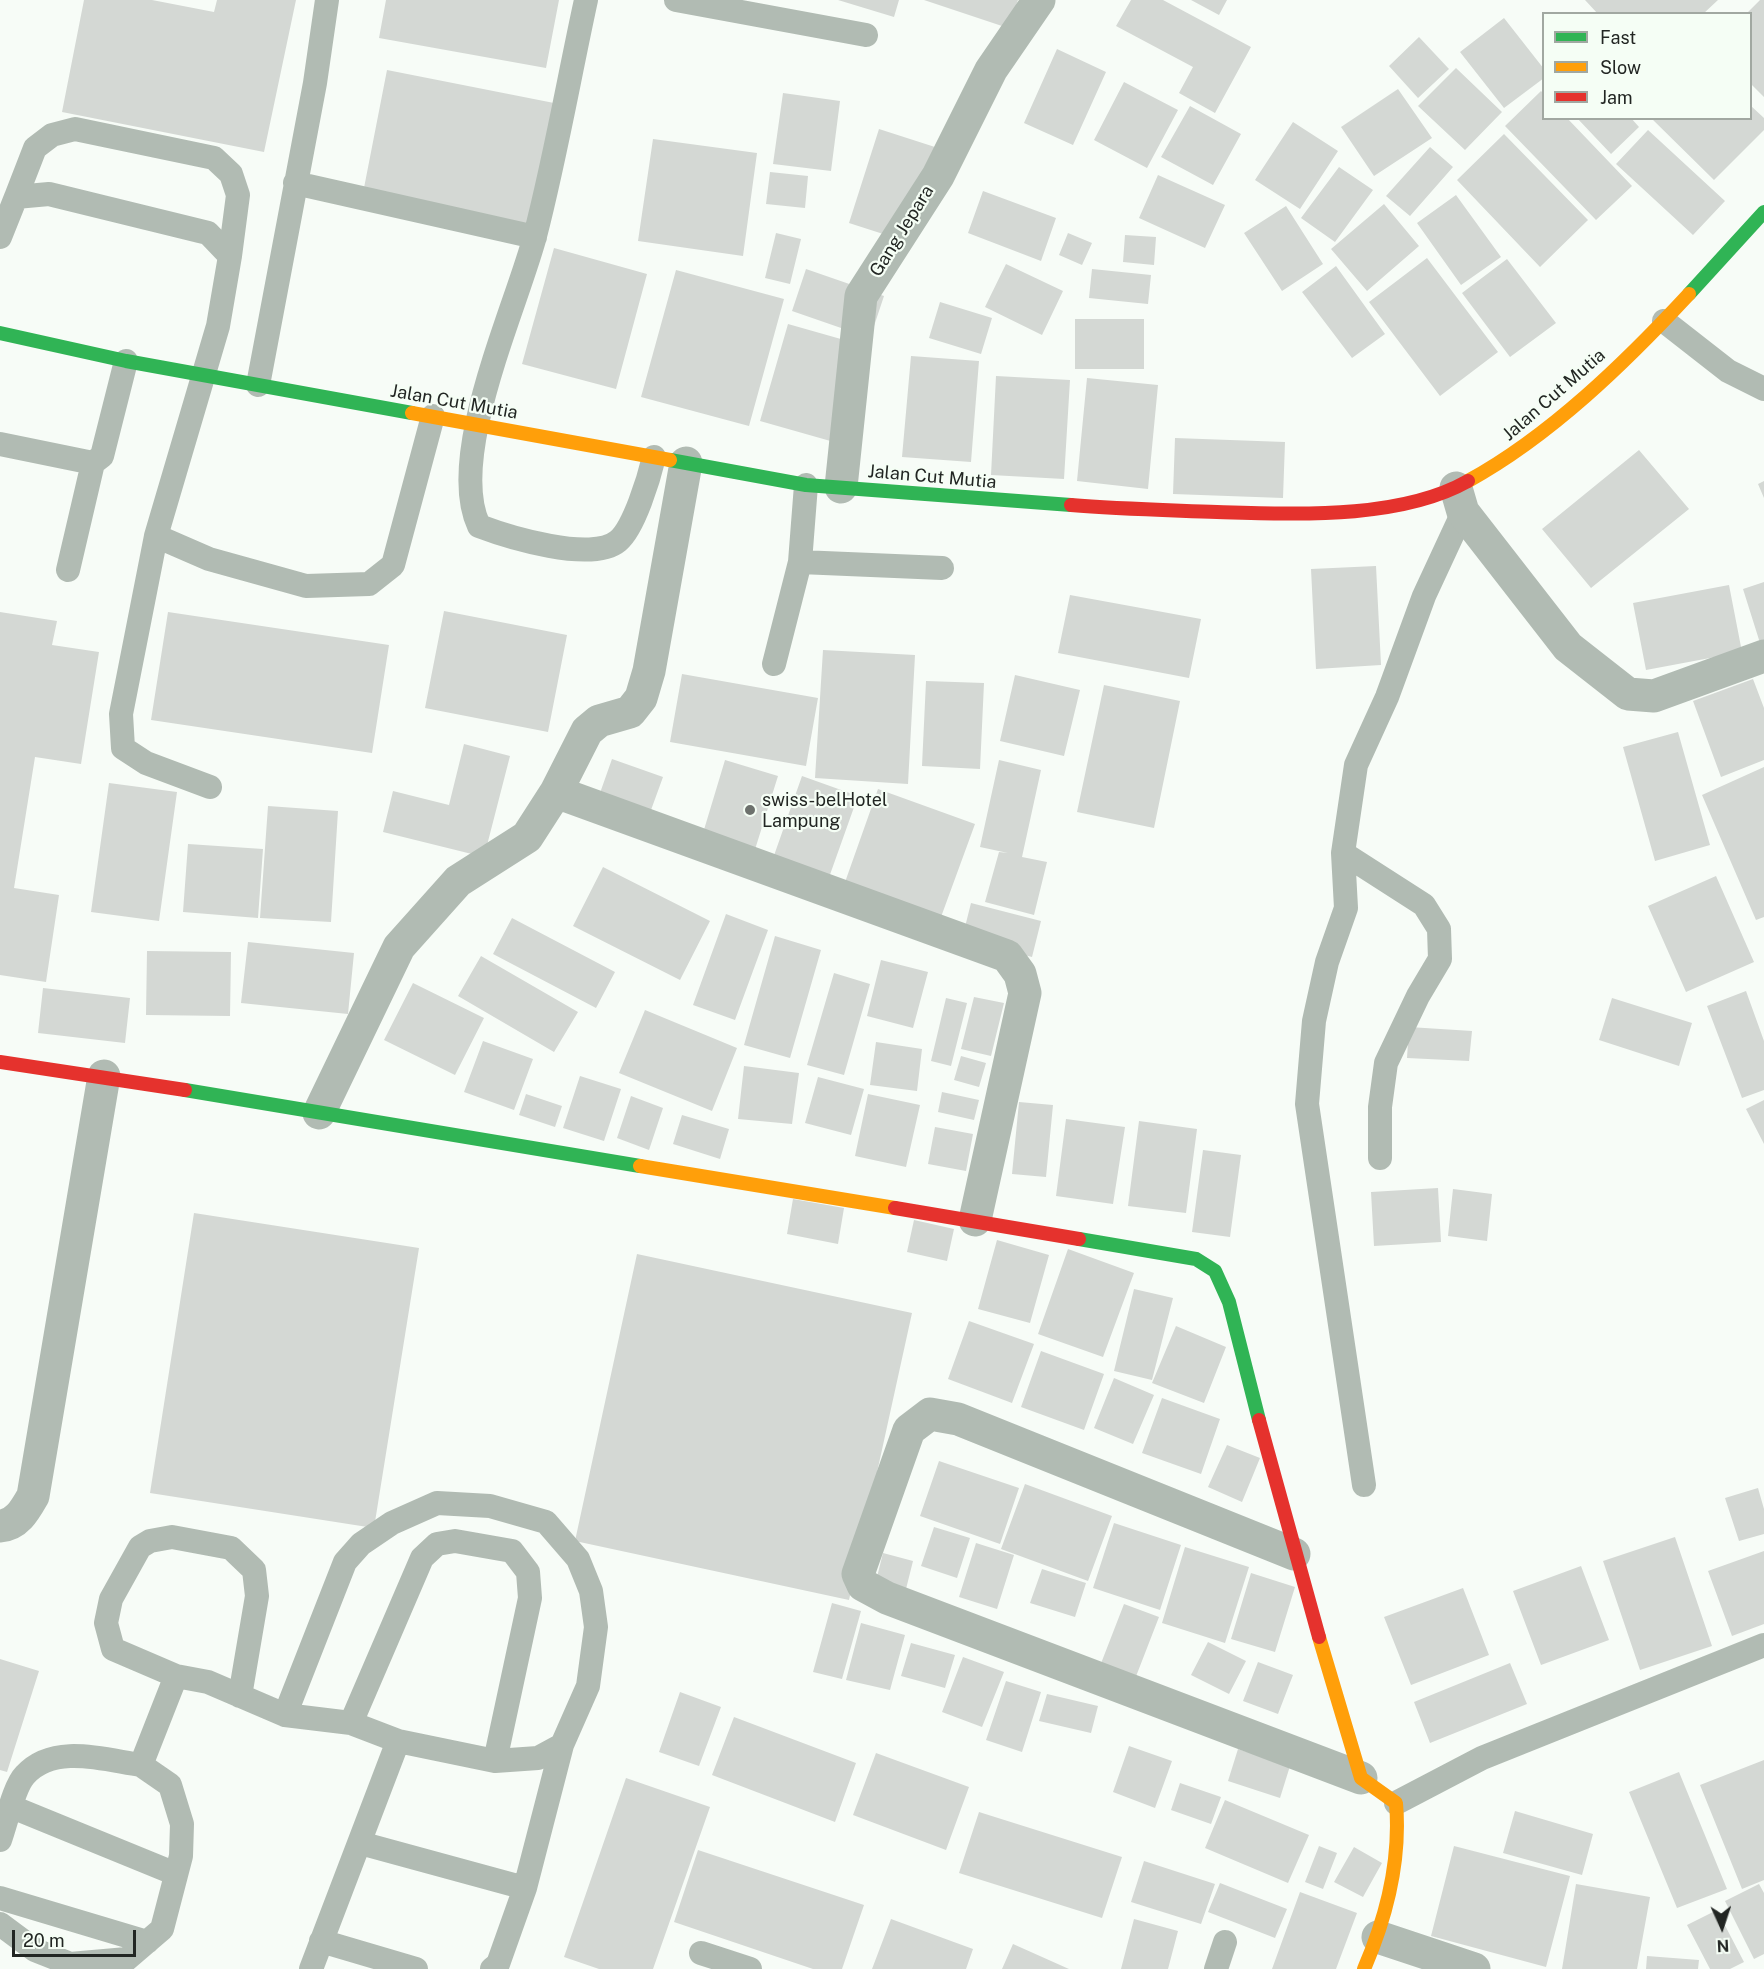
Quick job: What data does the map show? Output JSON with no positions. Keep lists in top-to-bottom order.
{
  "streets": {
    "street": ["Gang Jepara", "Jalan Cut Mutia"]
  },
  "crossings": [
    ["Gang Jepara", "Jalan Cut Mutia"]
  ],
  "places": ["swiss-belHotel Lampung"],
  "legend": ["Fast", "Slow", "Jam"],
  "scale_bar": "20 m",
  "north": "bottom"
}
